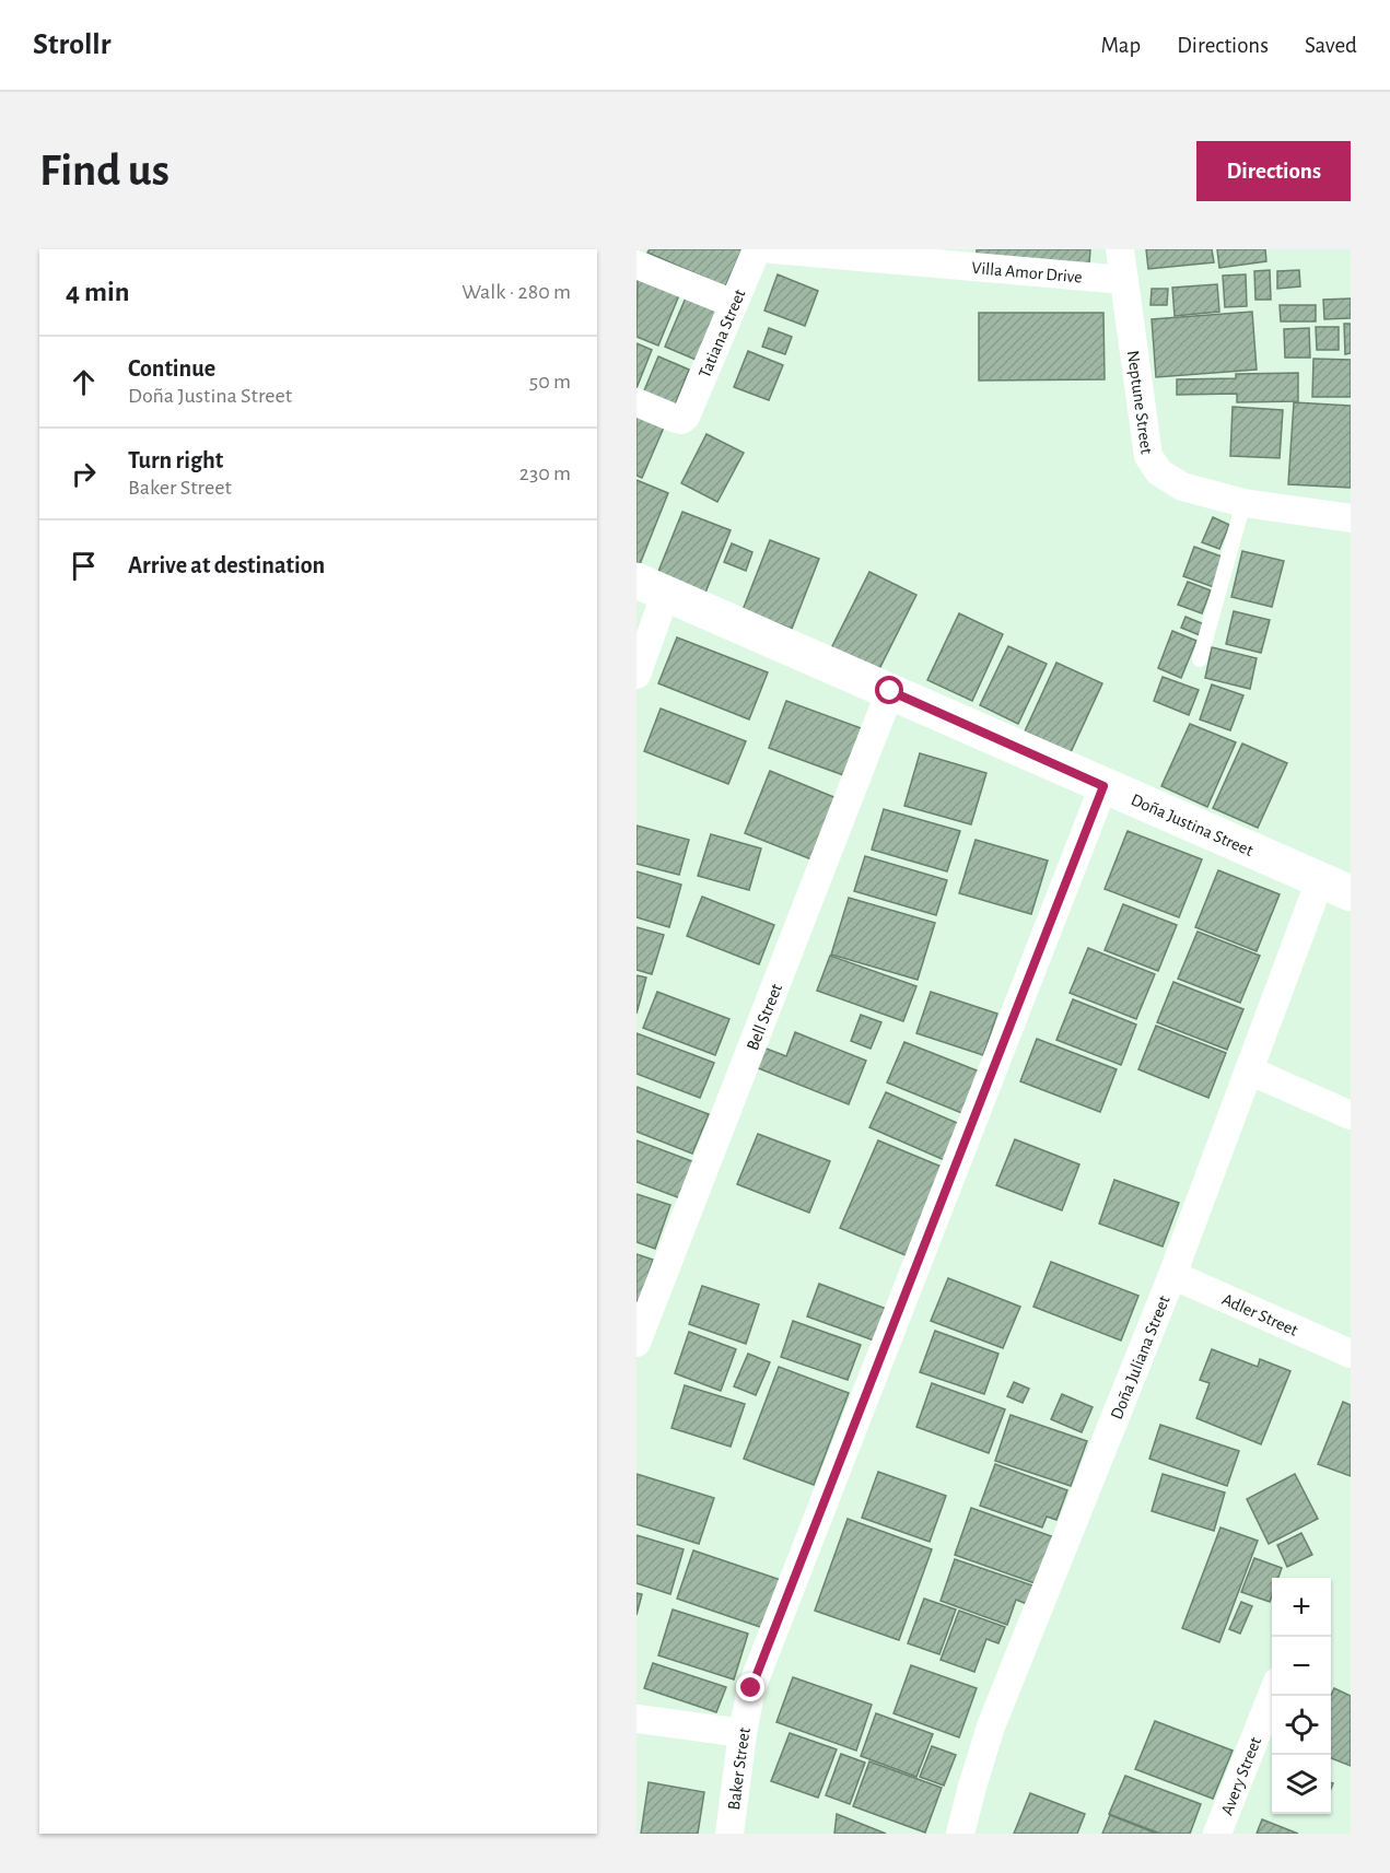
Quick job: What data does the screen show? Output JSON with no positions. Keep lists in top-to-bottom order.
{
  "streets": {
    "street": [
      "Villa Amor Drive",
      "Tatiana Street",
      "Neptune Street",
      "Doña Justina Street",
      "Bell Street",
      "Adler Street",
      "Doña Juliana Street",
      "Baker Street",
      "Avery Street"
    ]
  },
  "crossings": [
    ["Villa Amor Drive", "Neptune Street"],
    ["Doña Justina Street", "Bell Street"],
    ["Doña Justina Street", "Doña Juliana Street"],
    ["Doña Justina Street", "Baker Street"],
    ["Adler Street", "Doña Juliana Street"]
  ],
  "page": {
    "header": "Strollr",
    "nav": ["Map", "Directions", "Saved"],
    "buttons": "Directions",
    "title": "Find us",
    "heading": ["4 min", "Walk · 280 m"],
    "list": [
      ["Continue", "Doña Justina Street", "50 m"],
      ["Turn right", "Baker Street", "230 m"],
      "Arrive at destination"
    ],
    "map_buttons": ["+", "−"]
  }
}
